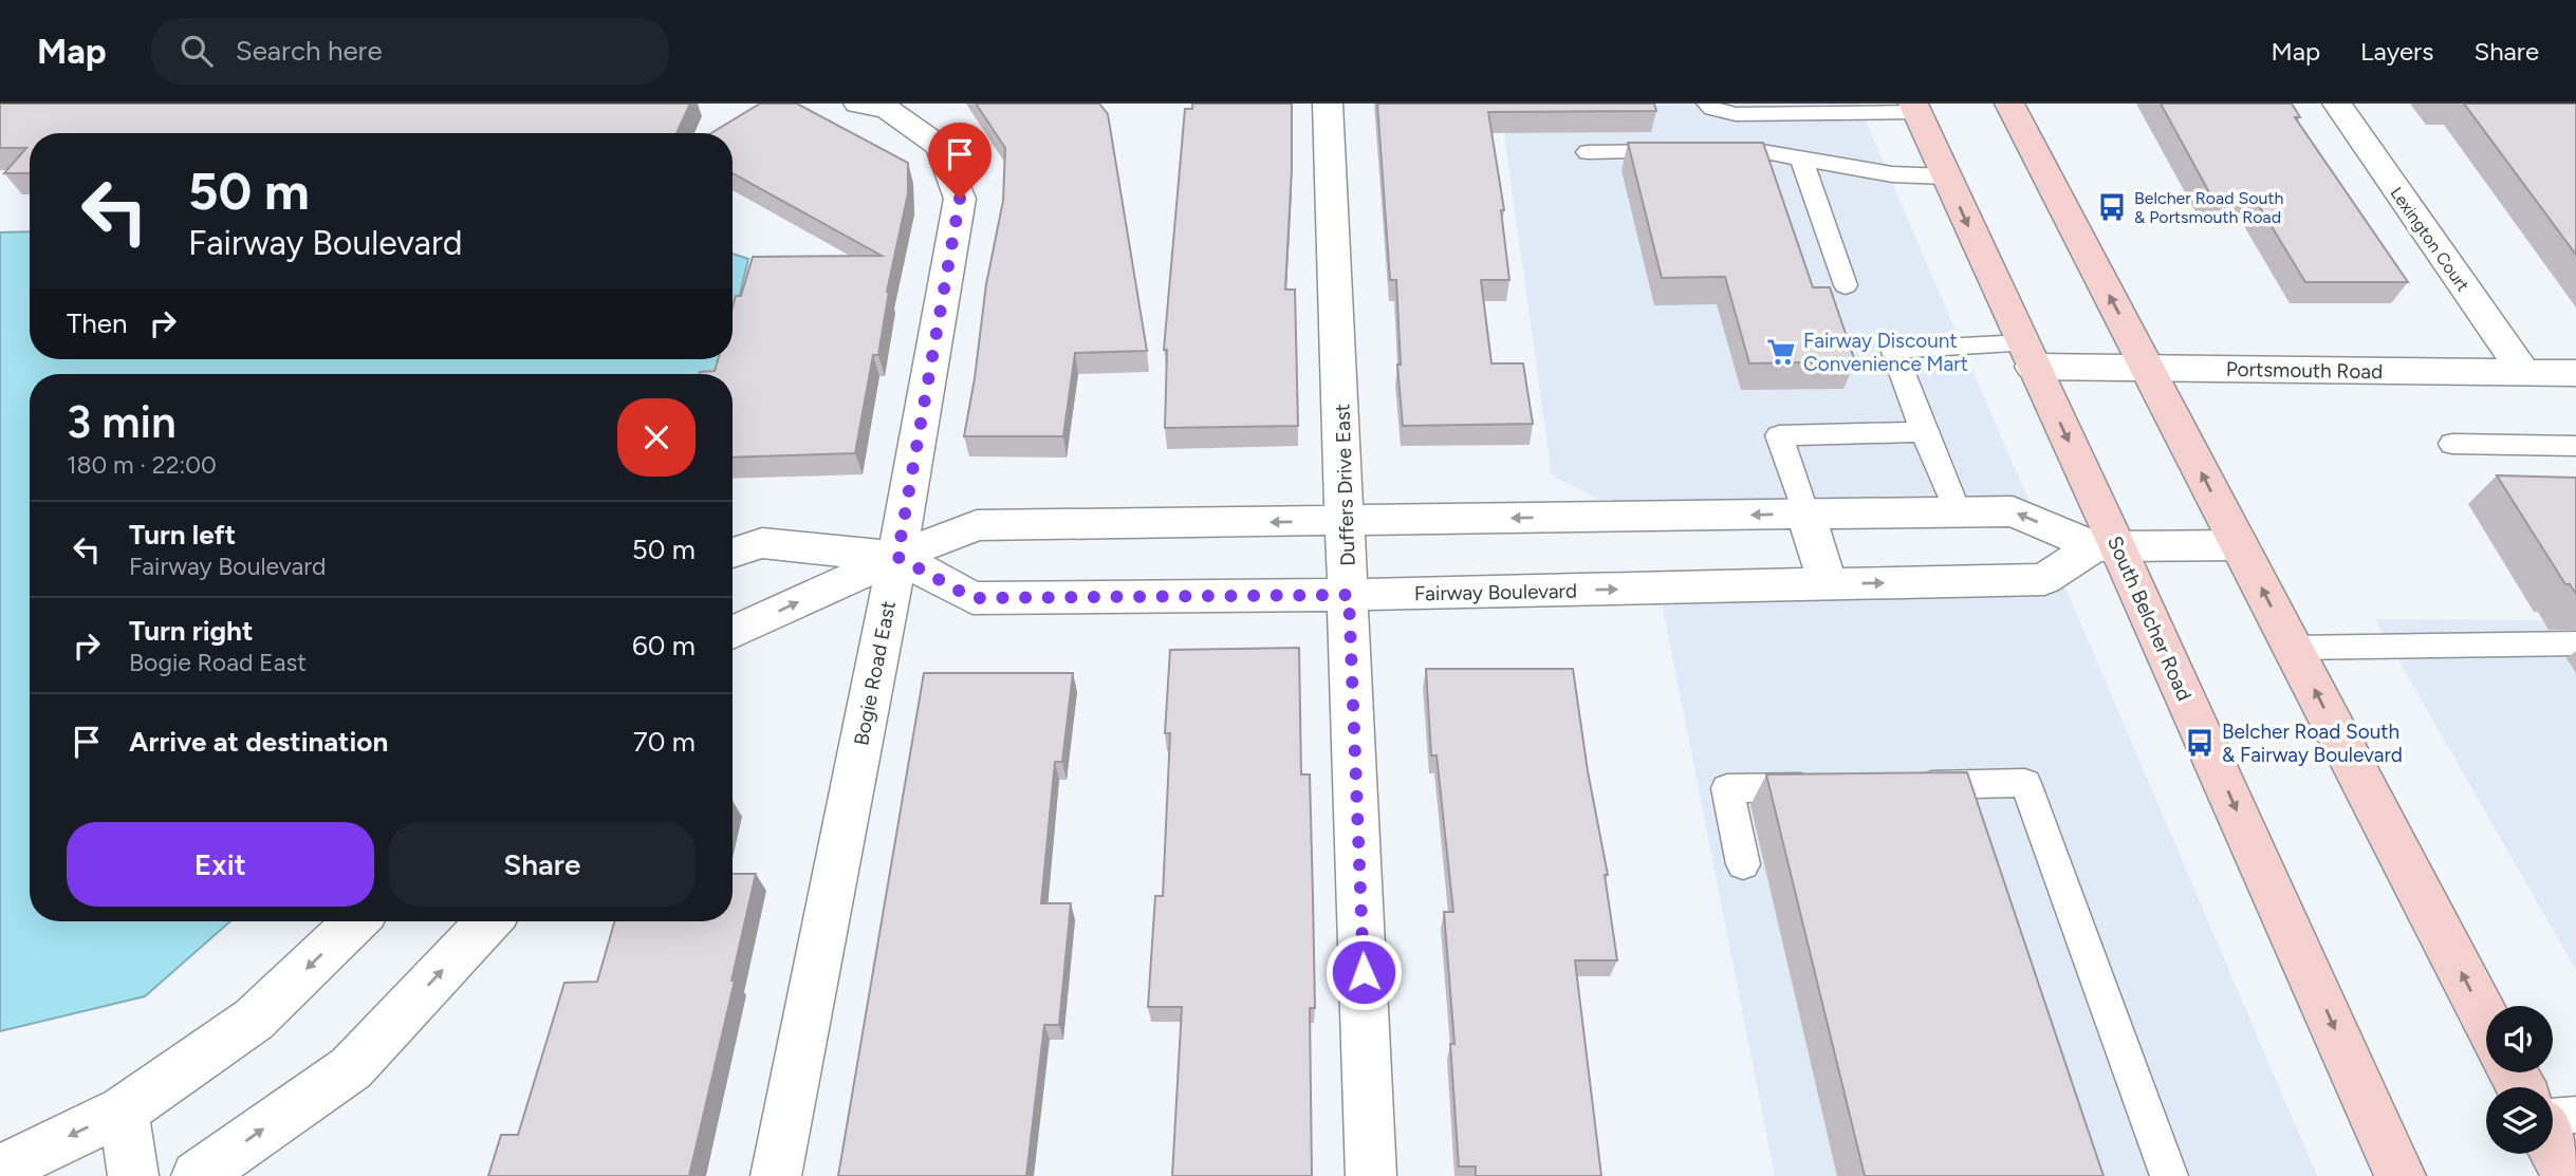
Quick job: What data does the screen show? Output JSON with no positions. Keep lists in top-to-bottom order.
{
  "streets": {
    "main road": ["South Belcher Road"],
    "street": [
      "Lexington Court",
      "Portsmouth Road",
      "Duffers Drive East",
      "Fairway Boulevard",
      "Bogie Road East"
    ]
  },
  "crossings": [
    ["Lexington Court", "Portsmouth Road"],
    ["Portsmouth Road", "South Belcher Road"],
    ["Duffers Drive East", "Fairway Boulevard"],
    ["Fairway Boulevard", "South Belcher Road"],
    ["Fairway Boulevard", "Bogie Road East"]
  ],
  "places": {
    "bus stop": ["Belcher Road South & Portsmouth Road", "Belcher Road South & Fairway Boulevard"],
    "supermarket": ["Fairway Discount Convenience Mart"]
  },
  "page": {
    "header": "Map",
    "search": "Search here",
    "nav": ["Map", "Layers", "Share"],
    "turn": ["50 m", "Fairway Boulevard"],
    "then": "Then",
    "heading": ["3 min", "180 m · 22:00"],
    "list": [
      {
        "name": "Turn left",
        "note": "Fairway Boulevard",
        "value": "50 m"
      },
      {
        "name": "Turn right",
        "note": "Bogie Road East",
        "value": "60 m"
      },
      {
        "name": "Arrive at destination",
        "value": "70 m"
      }
    ],
    "buttons": ["Exit", "Share"]
  }
}
